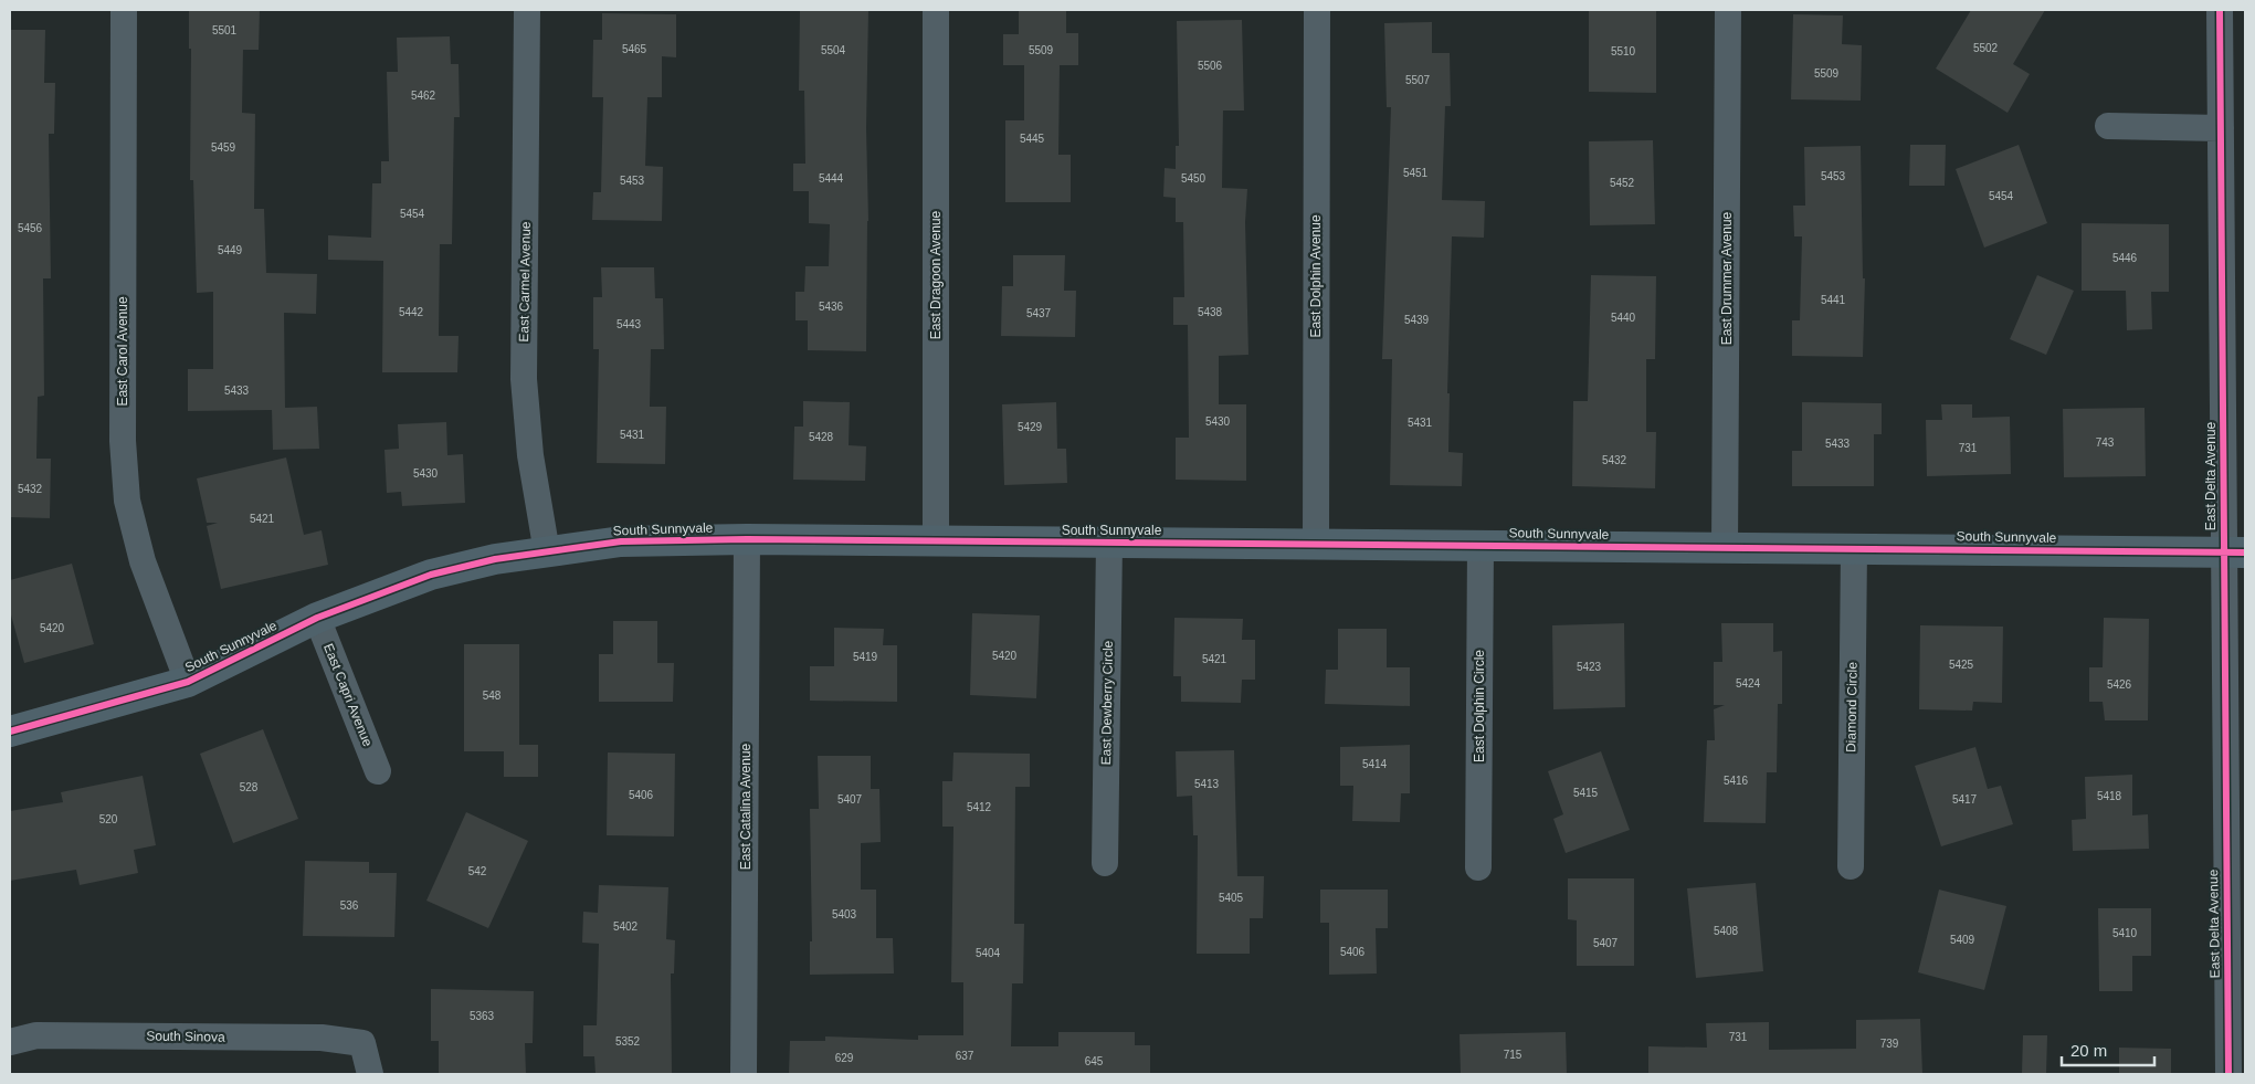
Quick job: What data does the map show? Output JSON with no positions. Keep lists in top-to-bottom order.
{
  "streets": {
    "street": [
      "East Dragoon Avenue",
      "East Dolphin Avenue",
      "East Drummer Avenue",
      "East Carmel Avenue",
      "East Carol Avenue",
      "East Delta Avenue",
      "South Sunnyvale",
      "East Capri Avenue",
      "East Dewberry Circle",
      "East Dolphin Circle",
      "Diamond Circle",
      "East Catalina Avenue",
      "South Sinova"
    ]
  },
  "crossings": [
    ["East Dragoon Avenue", "South Sunnyvale"],
    ["East Dolphin Avenue", "South Sunnyvale"],
    ["East Drummer Avenue", "South Sunnyvale"],
    ["East Carmel Avenue", "South Sunnyvale"],
    ["East Carol Avenue", "South Sunnyvale"],
    ["East Delta Avenue", "South Sunnyvale"],
    ["South Sunnyvale", "East Capri Avenue"],
    ["South Sunnyvale", "East Dewberry Circle"],
    ["South Sunnyvale", "East Dolphin Circle"],
    ["South Sunnyvale", "Diamond Circle"],
    ["South Sunnyvale", "East Catalina Avenue"]
  ],
  "house_numbers": [
    "5501",
    "5502",
    "5465",
    "5504",
    "5509",
    "5510",
    "5506",
    "5509",
    "5507",
    "5462",
    "5445",
    "5459",
    "5451",
    "5453",
    "5444",
    "5450",
    "5453",
    "5452",
    "5454",
    "5454",
    "5456",
    "5449",
    "5446",
    "5441",
    "5436",
    "5442",
    "5438",
    "5437",
    "5440",
    "5439",
    "5443",
    "5433",
    "5430",
    "5431",
    "5429",
    "5431",
    "5428",
    "743",
    "5433",
    "731",
    "5432",
    "5430",
    "5432",
    "5421",
    "5420",
    "5420",
    "5419",
    "5421",
    "5425",
    "5423",
    "5424",
    "5426",
    "548",
    "5414",
    "5416",
    "5413",
    "528",
    "5415",
    "5406",
    "5418",
    "5407",
    "5417",
    "5412",
    "520",
    "542",
    "5405",
    "536",
    "5403",
    "5402",
    "5408",
    "5410",
    "5409",
    "5407",
    "5406",
    "5404",
    "5363",
    "731",
    "5352",
    "739",
    "715",
    "637",
    "629",
    "645"
  ],
  "scale_bar": "20 m"
}
